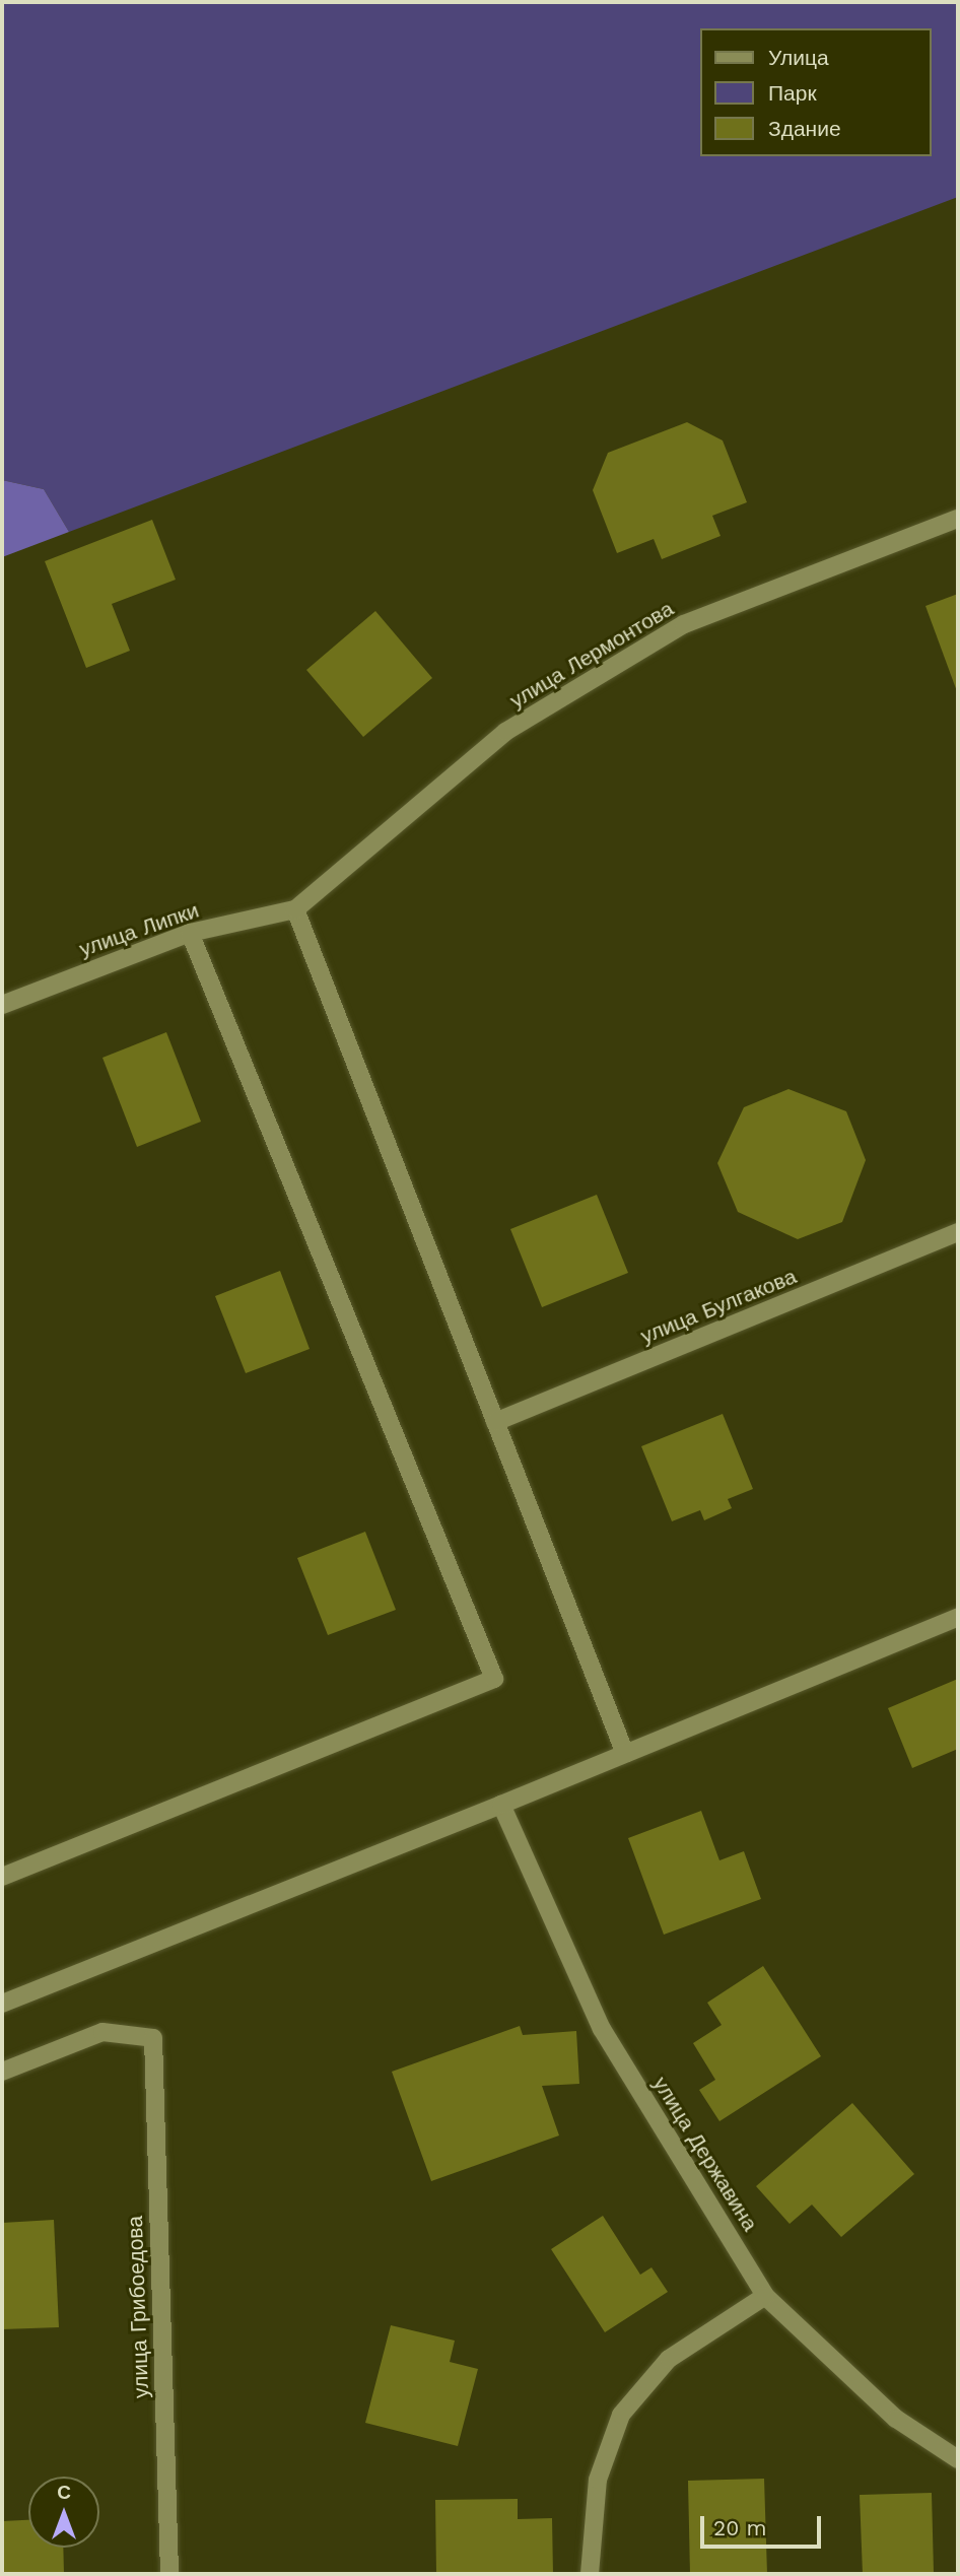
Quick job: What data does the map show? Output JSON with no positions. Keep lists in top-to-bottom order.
{
  "streets": {
    "street": [
      "улица Лермонтова",
      "улица Липки",
      "улица Булгакова",
      "улица Державина",
      "улица Грибоедова"
    ]
  },
  "crossings": [
    ["улица Лермонтова", "улица Липки"]
  ],
  "legend": ["Улица", "Парк", "Здание"],
  "scale_bar": "20 m",
  "north": "top"
}
